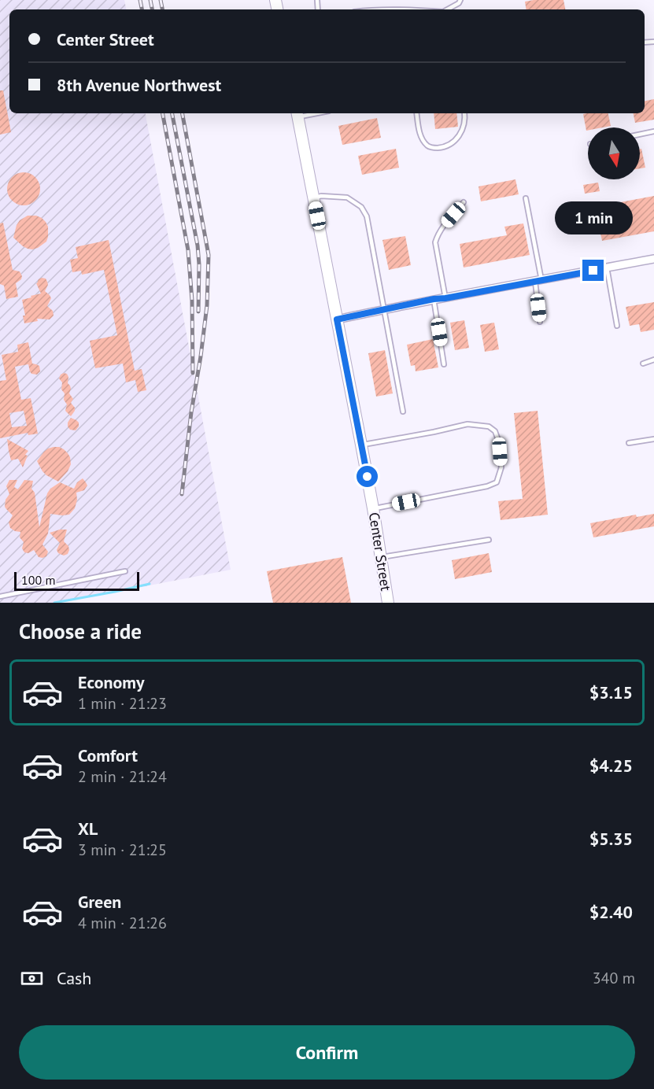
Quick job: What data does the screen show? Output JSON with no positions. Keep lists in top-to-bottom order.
{
  "streets": {
    "main road": ["Center Street"]
  },
  "scale_bar": "100 m",
  "north": "bottom",
  "page": {
    "banner": ["Center Street", "8th Avenue Northwest"],
    "bubble": "1 min",
    "scale": "100 m",
    "heading": "Choose a ride",
    "list": [
      {
        "name": "Economy",
        "note": "1 min · 21:23",
        "value": "$3.15"
      },
      {
        "name": "Comfort",
        "note": "2 min · 21:24",
        "value": "$4.25"
      },
      {
        "name": "XL",
        "note": "3 min · 21:25",
        "value": "$5.35"
      },
      {
        "name": "Green",
        "note": "4 min · 21:26",
        "value": "$2.40"
      }
    ],
    "pay": ["Cash", "340 m"],
    "buttons": "Confirm"
  }
}
